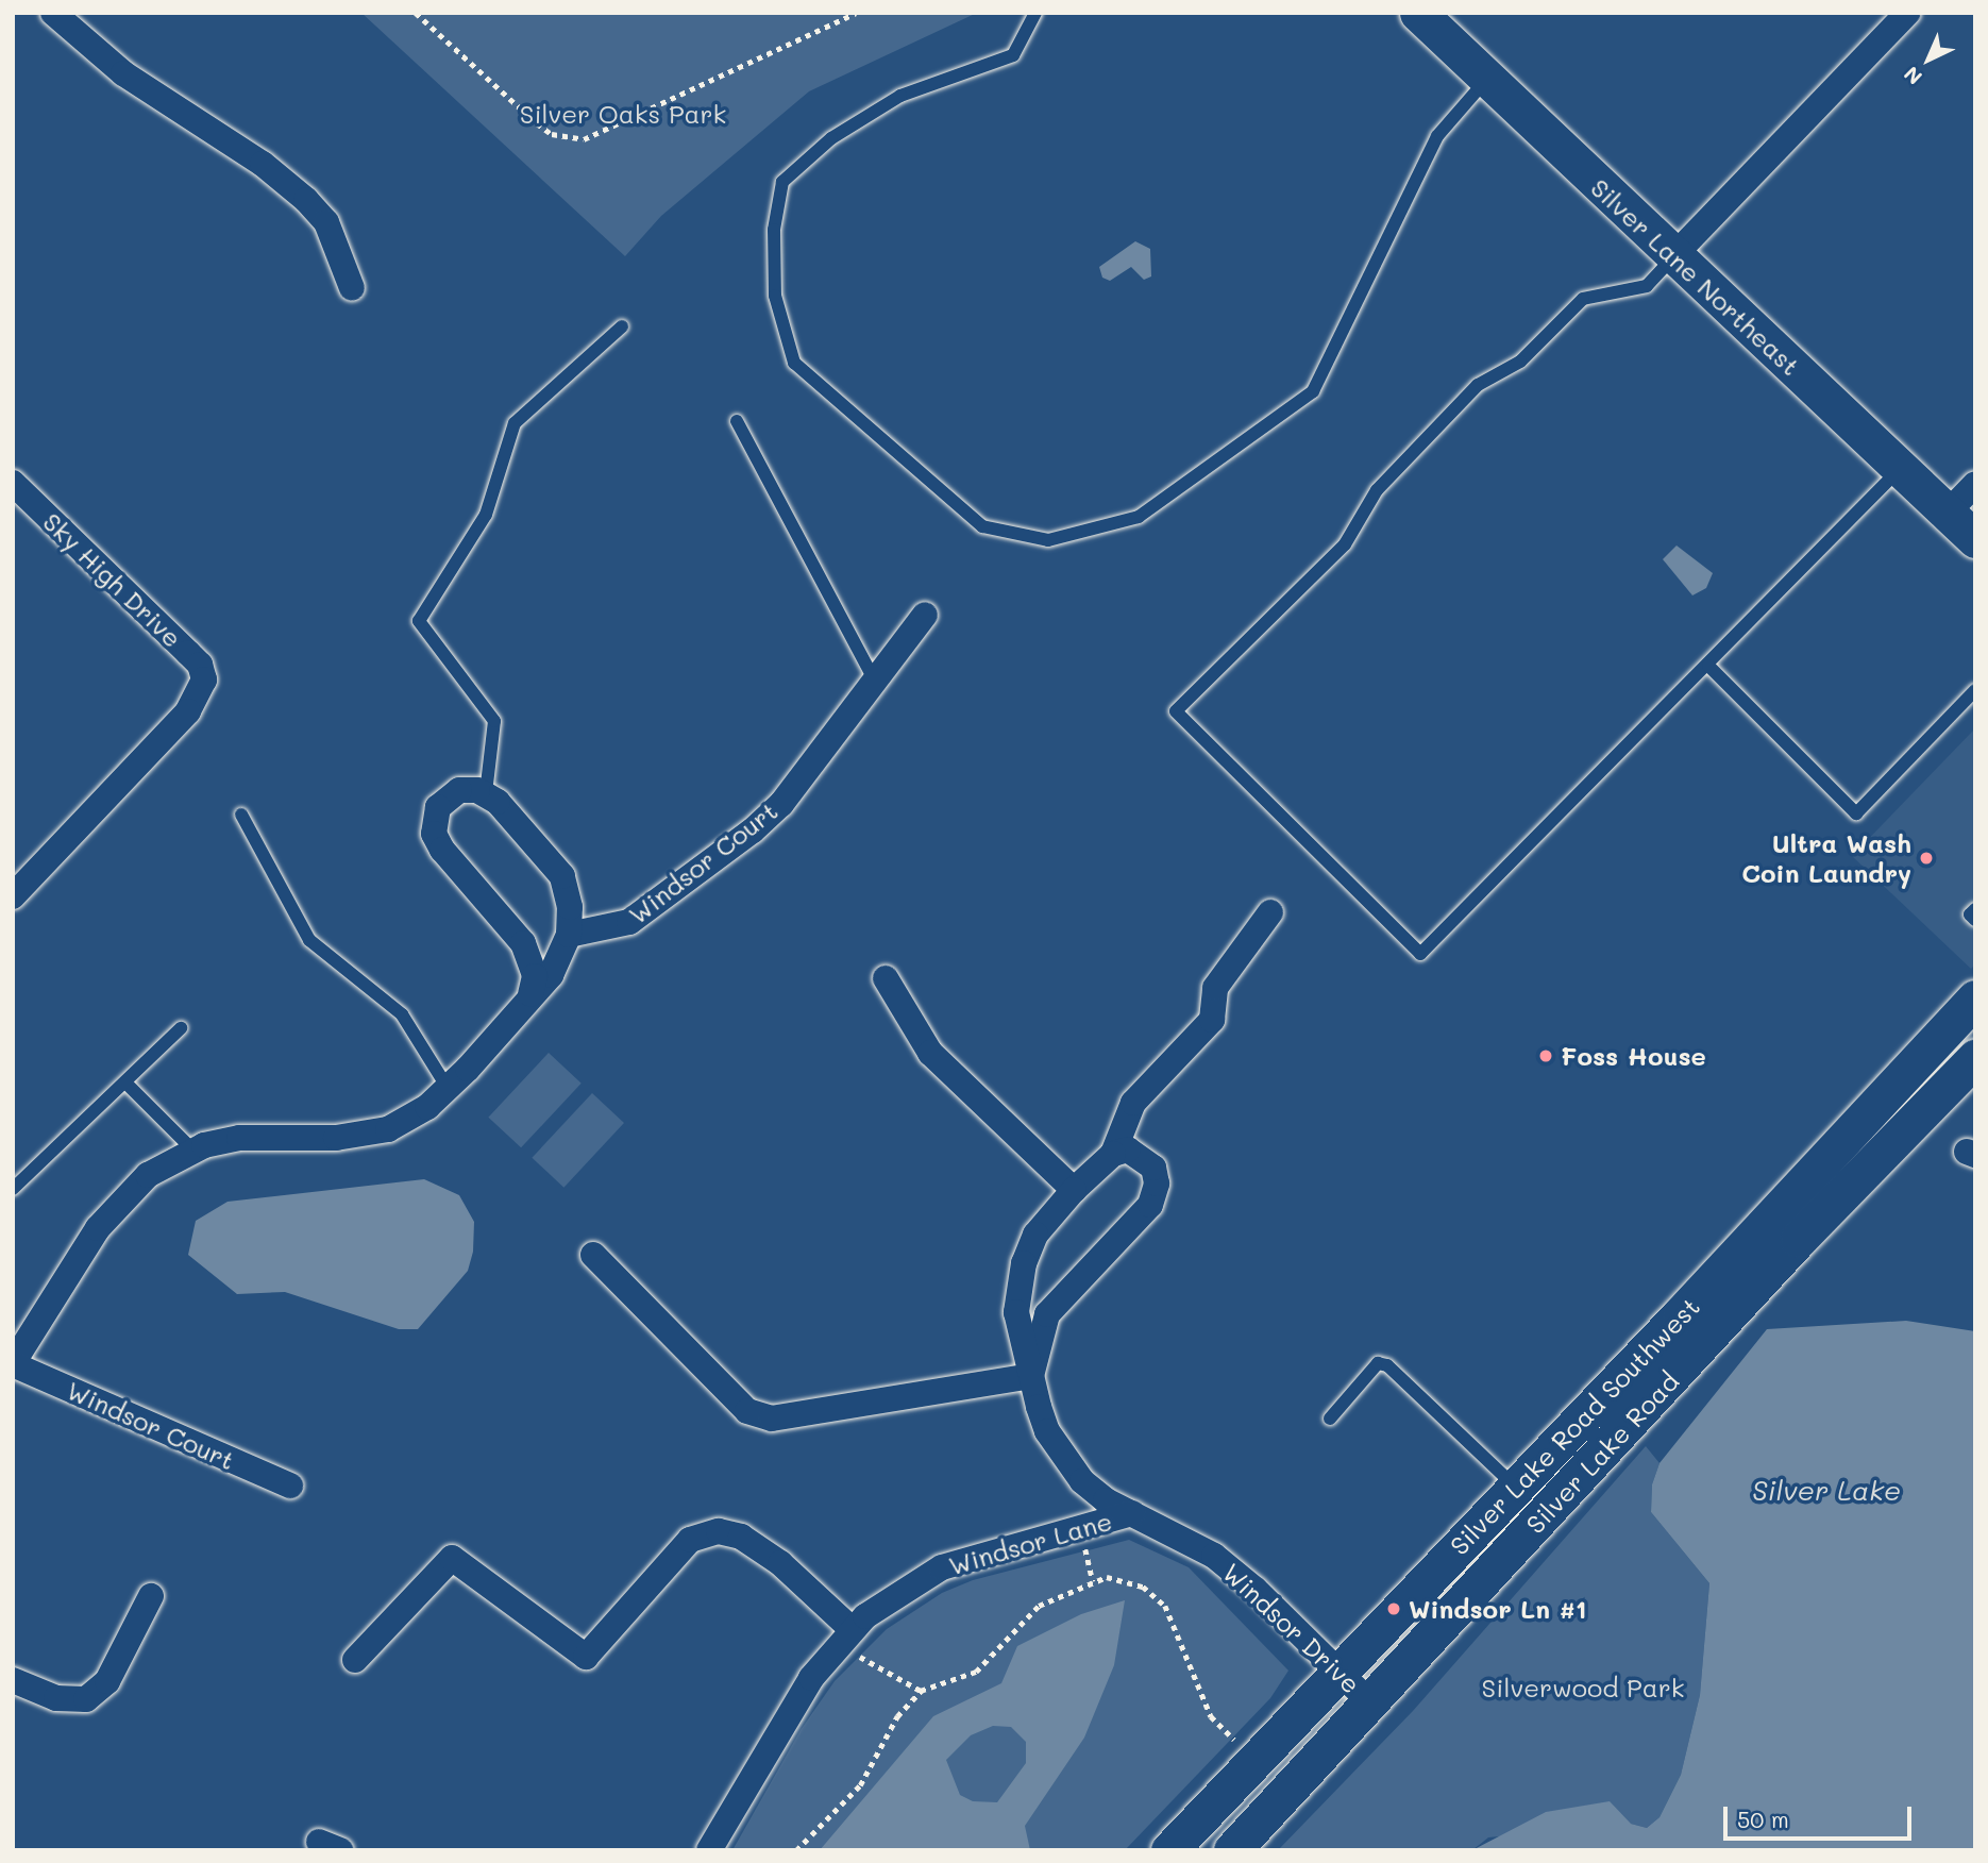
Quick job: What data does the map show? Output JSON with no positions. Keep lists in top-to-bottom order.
{
  "streets": {
    "main road": ["Silver Lane Northeast", "Silver Lake Road Southwest", "Silver Lake Road"],
    "street": [
      "Sky High Drive",
      "Windsor Court",
      "Windsor Lane",
      "Windsor Drive"
    ]
  },
  "crossings": [
    ["Silver Lake Road Southwest", "Windsor Drive"],
    ["Silver Lake Road", "Windsor Drive"],
    ["Windsor Lane", "Windsor Drive"]
  ],
  "water": ["Silver Lake"],
  "parks": ["Silver Oaks Park", "Silverwood Park"],
  "places": ["Ultra Wash Coin Laundry", "Foss House", "Windsor Ln #1"],
  "scale_bar": "50 m",
  "north": "bottom left"
}
